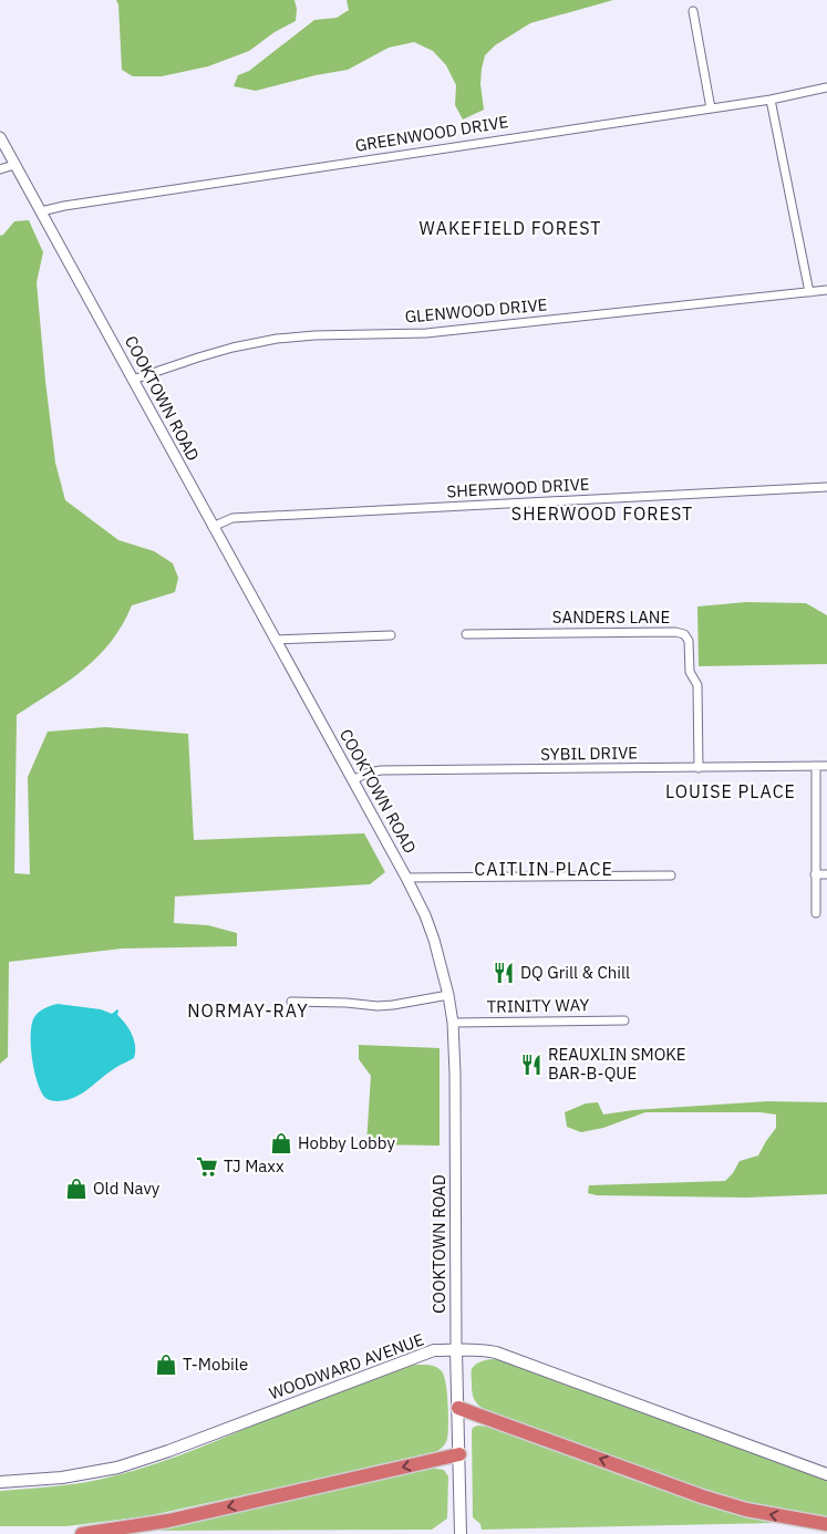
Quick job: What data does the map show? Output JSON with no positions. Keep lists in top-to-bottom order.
{
  "streets": {
    "main road": ["COOKTOWN ROAD", "WOODWARD AVENUE"],
    "street": [
      "GREENWOOD DRIVE",
      "GLENWOOD DRIVE",
      "SHERWOOD DRIVE",
      "SANDERS LANE",
      "SYBIL DRIVE",
      "TRINITY WAY"
    ]
  },
  "crossings": [
    ["GREENWOOD DRIVE", "COOKTOWN ROAD"],
    ["GLENWOOD DRIVE", "COOKTOWN ROAD"],
    ["COOKTOWN ROAD", "SHERWOOD DRIVE"],
    ["COOKTOWN ROAD", "SYBIL DRIVE"],
    ["COOKTOWN ROAD", "TRINITY WAY"],
    ["COOKTOWN ROAD", "WOODWARD AVENUE"],
    ["SANDERS LANE", "SYBIL DRIVE"]
  ],
  "districts": [
    "WAKEFIELD FOREST",
    "SHERWOOD FOREST",
    "LOUISE PLACE",
    "CAITLIN PLACE",
    "NORMAY-RAY"
  ],
  "places": {
    "restaurant": ["DQ Grill & Chill", "REAUXLIN SMOKE BAR-B-QUE"],
    "shop": ["Hobby Lobby", "Old Navy", "T-Mobile"],
    "supermarket": ["TJ Maxx"]
  }
}
